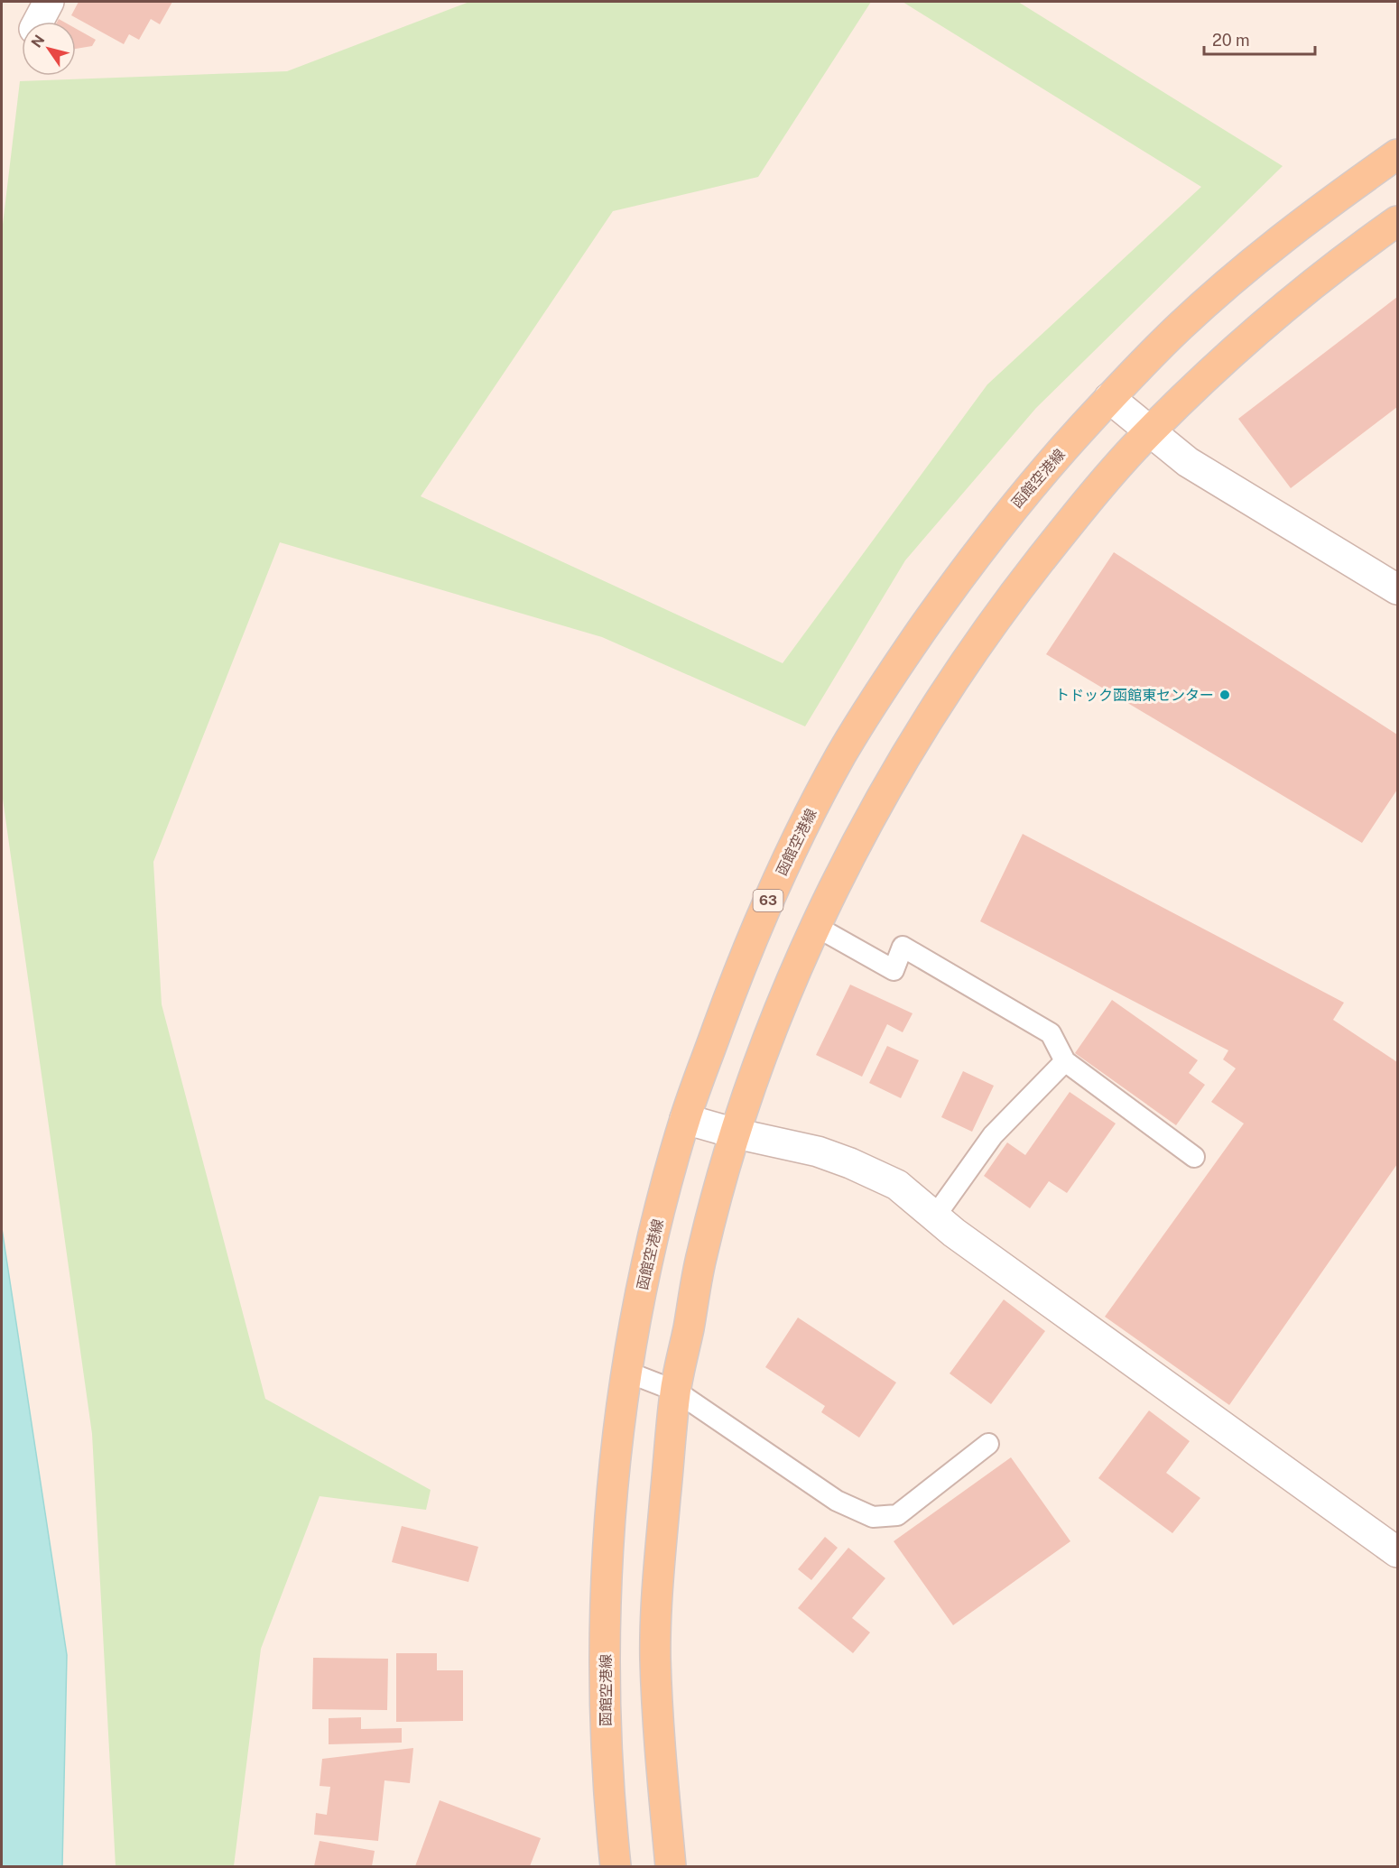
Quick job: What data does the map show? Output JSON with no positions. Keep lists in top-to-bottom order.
{
  "streets": {
    "main road": ["函館空港線", "63"]
  },
  "places": ["トドック函館東センター"],
  "scale_bar": "20 m",
  "north": "top left"
}
